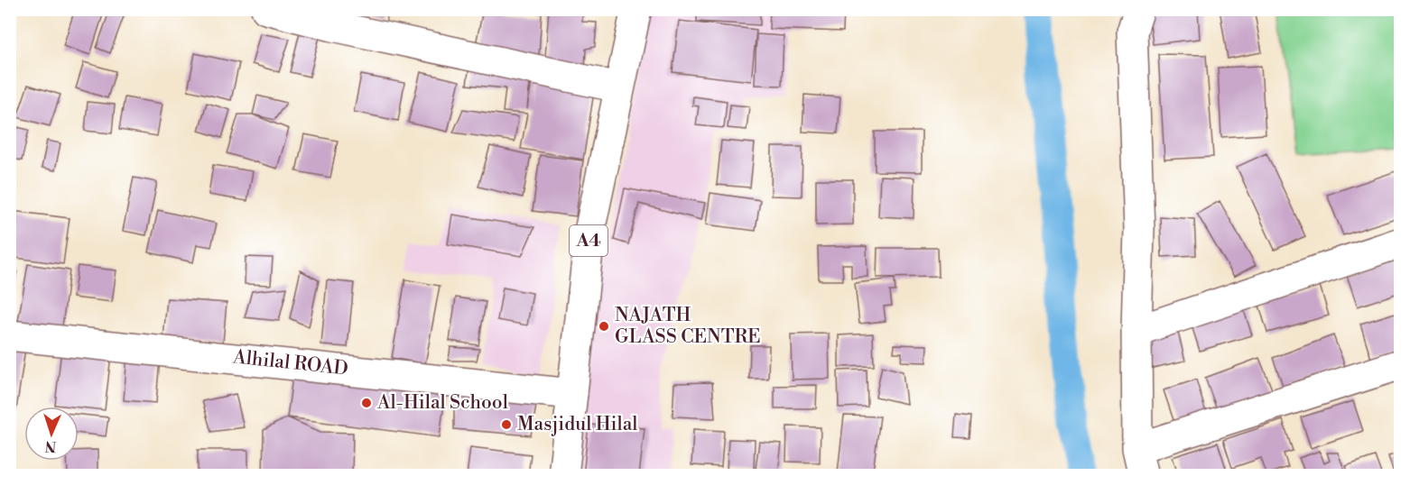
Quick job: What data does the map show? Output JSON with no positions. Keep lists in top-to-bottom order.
{
  "streets": {
    "main road": ["A4", "Alhilal ROAD"]
  },
  "crossings": [
    ["A4", "Alhilal ROAD"]
  ],
  "places": ["NAJATH GLASS CENTRE", "Al-Hilal School", "Masjidul Hilal"],
  "north": "bottom"
}
